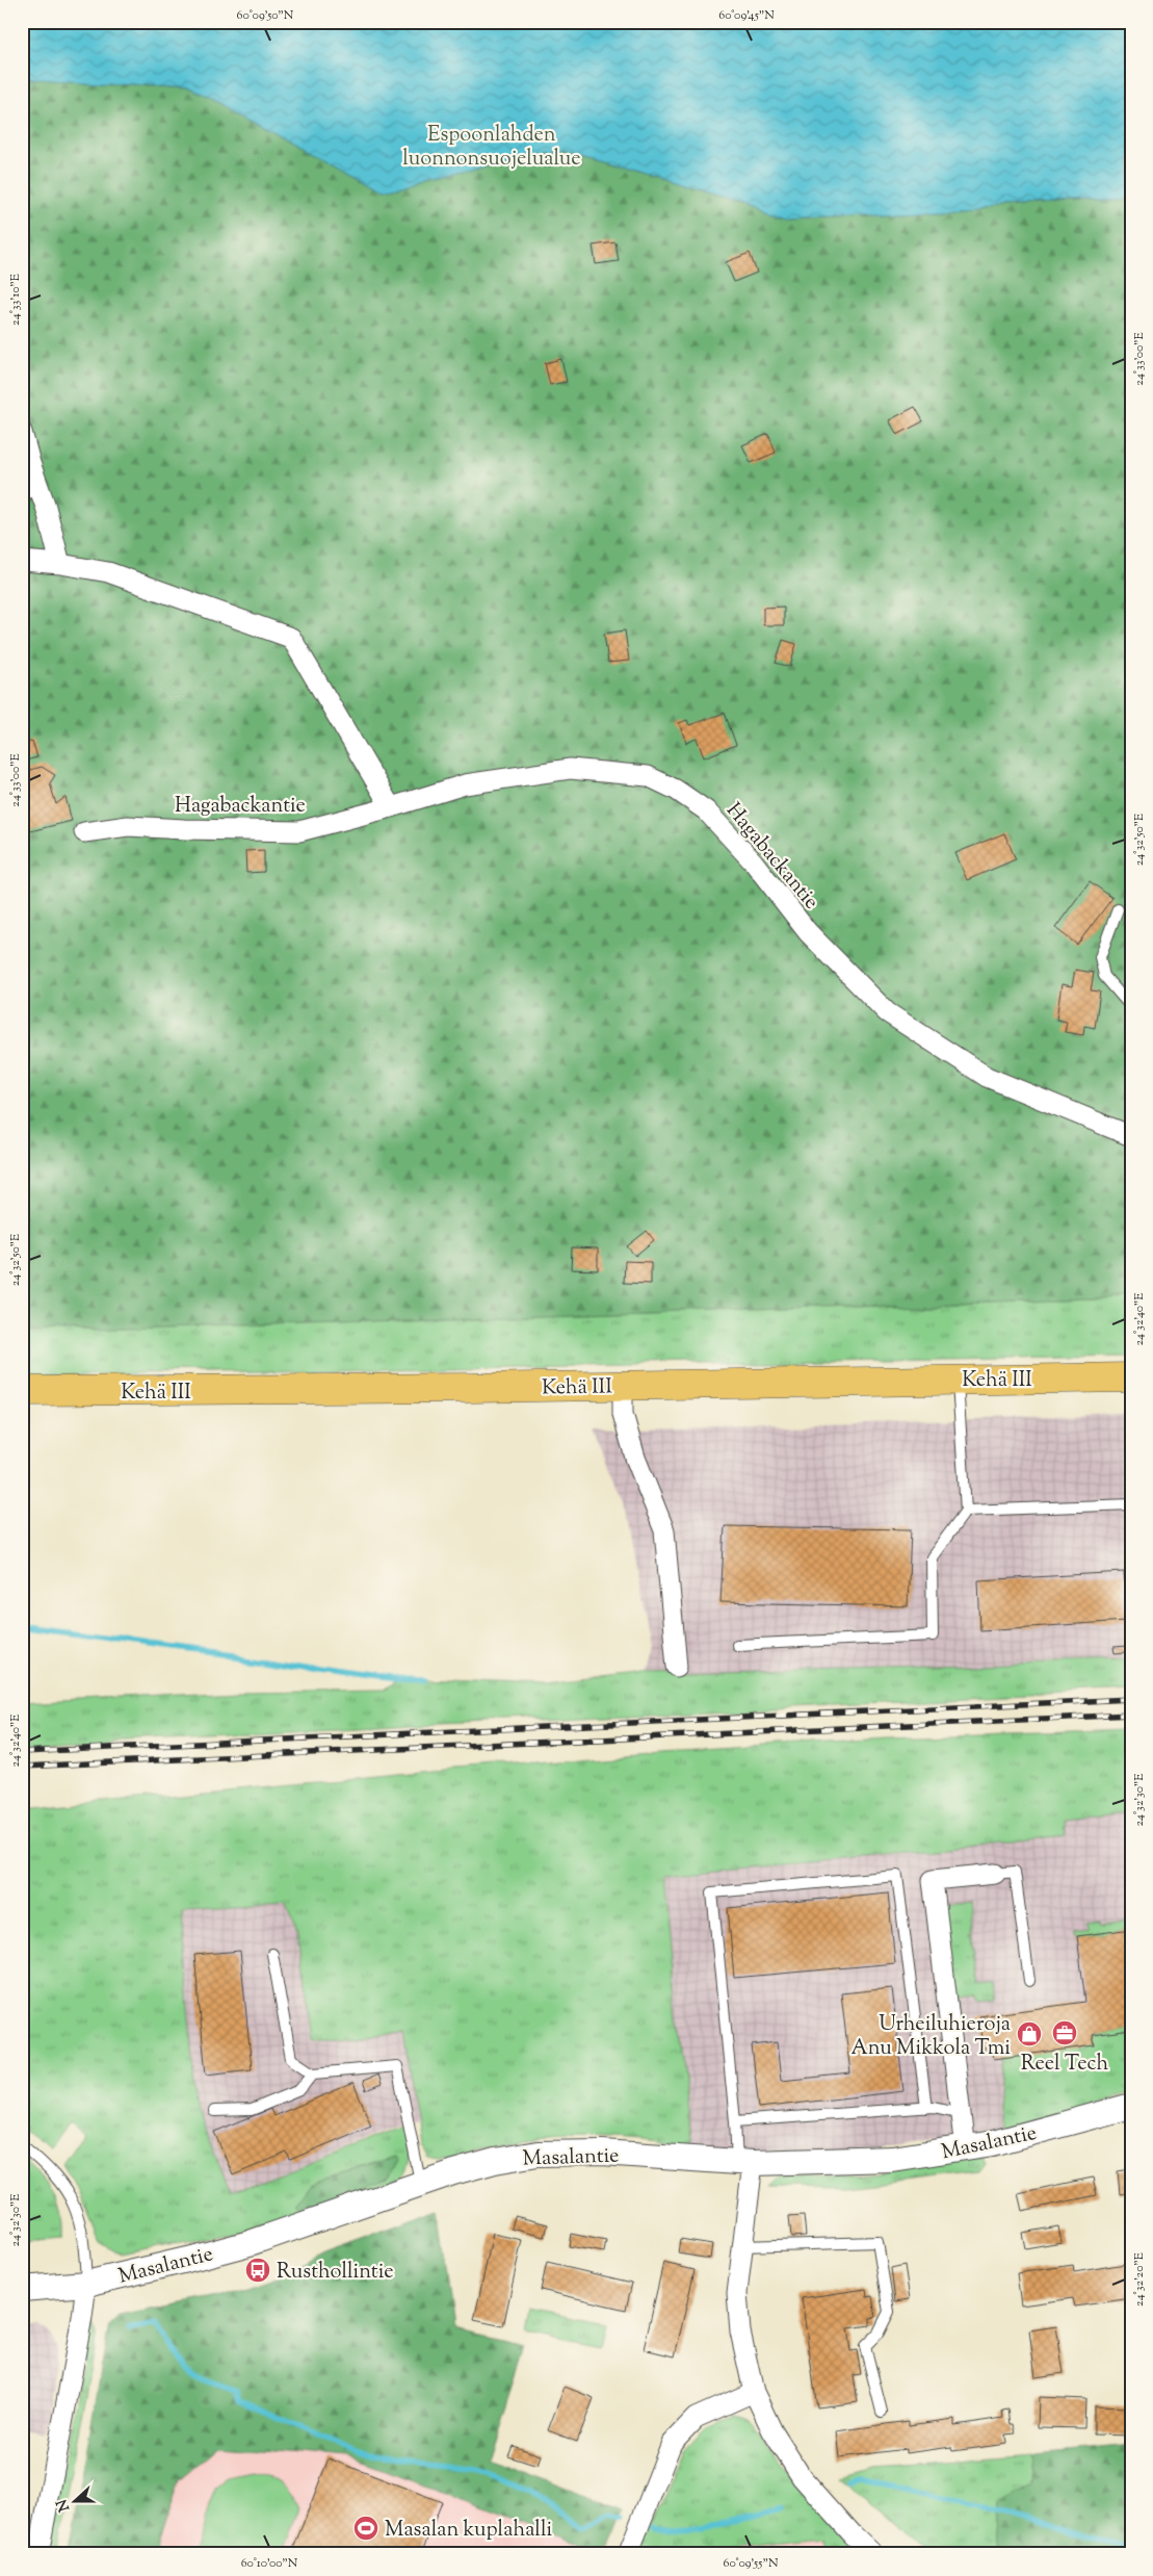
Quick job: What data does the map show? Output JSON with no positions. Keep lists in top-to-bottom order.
{
  "streets": {
    "highway": ["Kehä III"],
    "street": ["Hagabackantie", "Masalantie"]
  },
  "parks": ["Espoonlahden luonnonsuojelualue"],
  "places": {
    "office": ["Reel Tech"],
    "shop": ["Urheiluhieroja Anu Mikkola Tmi"],
    "bus stop": ["Rusthollintie"],
    "sports": ["Masalan kuplahalli"]
  },
  "north": "left",
  "coordinates": [
    "60°09'50\"N",
    "60°09'45\"N",
    "24°33'10\"E",
    "24°33'00\"E",
    "24°32'50\"E",
    "24°32'40\"E",
    "24°32'30\"E",
    "24°32'20\"E",
    "60°10'00\"N",
    "60°09'55\"N"
  ]
}
